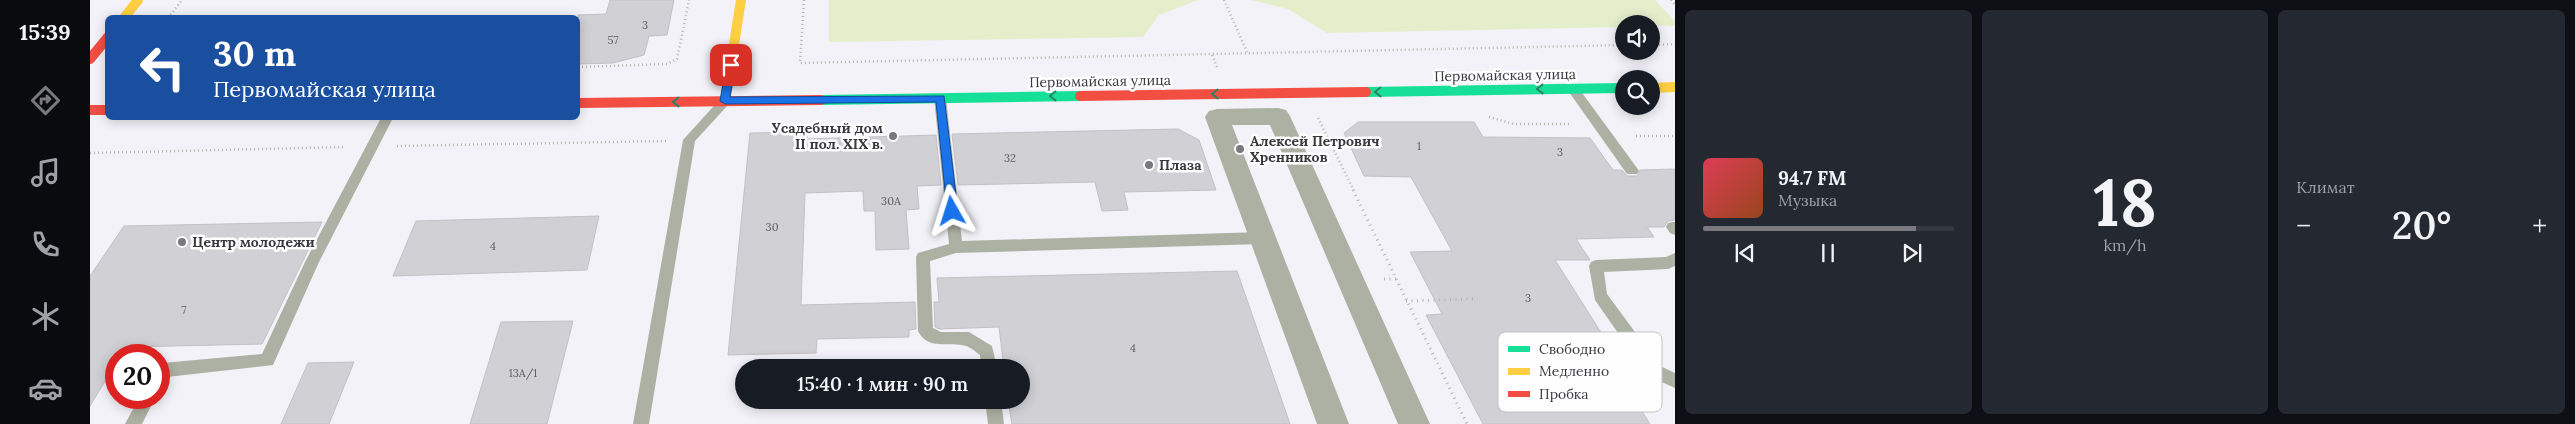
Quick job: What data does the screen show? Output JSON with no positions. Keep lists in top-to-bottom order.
{
  "streets": {
    "main road": ["Первомайская улица"]
  },
  "one_way": ["Первомайская улица"],
  "places": [
    "Усадебный дом II пол. XIX в.",
    "Алексей Петрович Хренников",
    "Плаза",
    "Центр молодежи"
  ],
  "house_numbers": [
    "3",
    "57",
    "1",
    "3",
    "32",
    "30А",
    "30",
    "4",
    "3",
    "7",
    "4",
    "13А/1"
  ],
  "legend": ["Свободно", "Медленно", "Пробка"],
  "page": {
    "tabs": "15:39",
    "tile": [
      ["18", "km/h"],
      "Климат"
    ],
    "turn": ["30 m", "Первомайская улица"],
    "song": ["94.7 FM", "Музыка"],
    "heat": ["−", "20°", "+"],
    "limit": "20",
    "trip": "15:40 · 1 мин · 90 m"
  }
}
